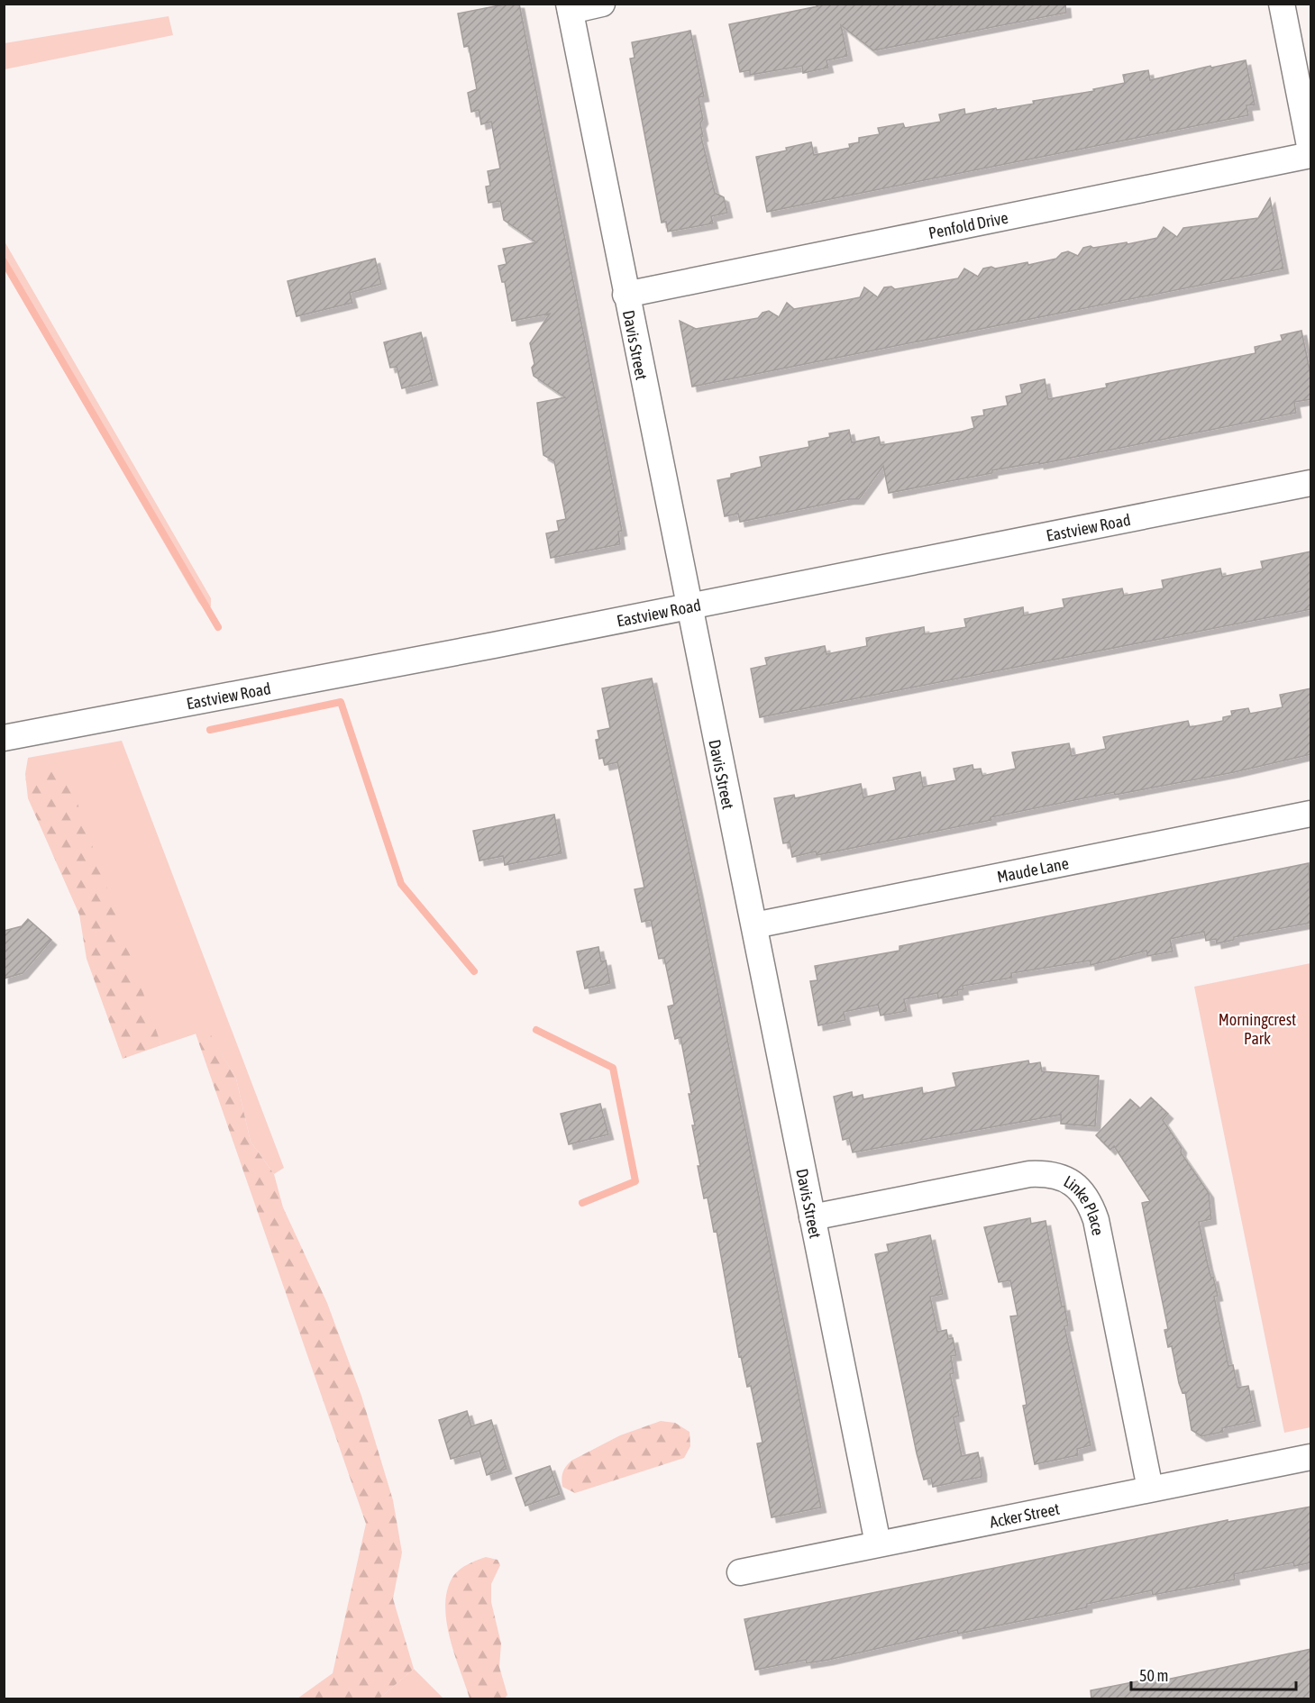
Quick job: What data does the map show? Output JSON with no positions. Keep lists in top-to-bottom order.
{
  "streets": {
    "street": [
      "Penfold Drive",
      "Davis Street",
      "Eastview Road",
      "Maude Lane",
      "Linke Place",
      "Acker Street"
    ]
  },
  "crossings": [
    ["Penfold Drive", "Davis Street"],
    ["Davis Street", "Eastview Road"],
    ["Davis Street", "Maude Lane"],
    ["Davis Street", "Linke Place"],
    ["Davis Street", "Acker Street"],
    ["Linke Place", "Acker Street"]
  ],
  "parks": ["Morningcrest Park"],
  "scale_bar": "50 m"
}
